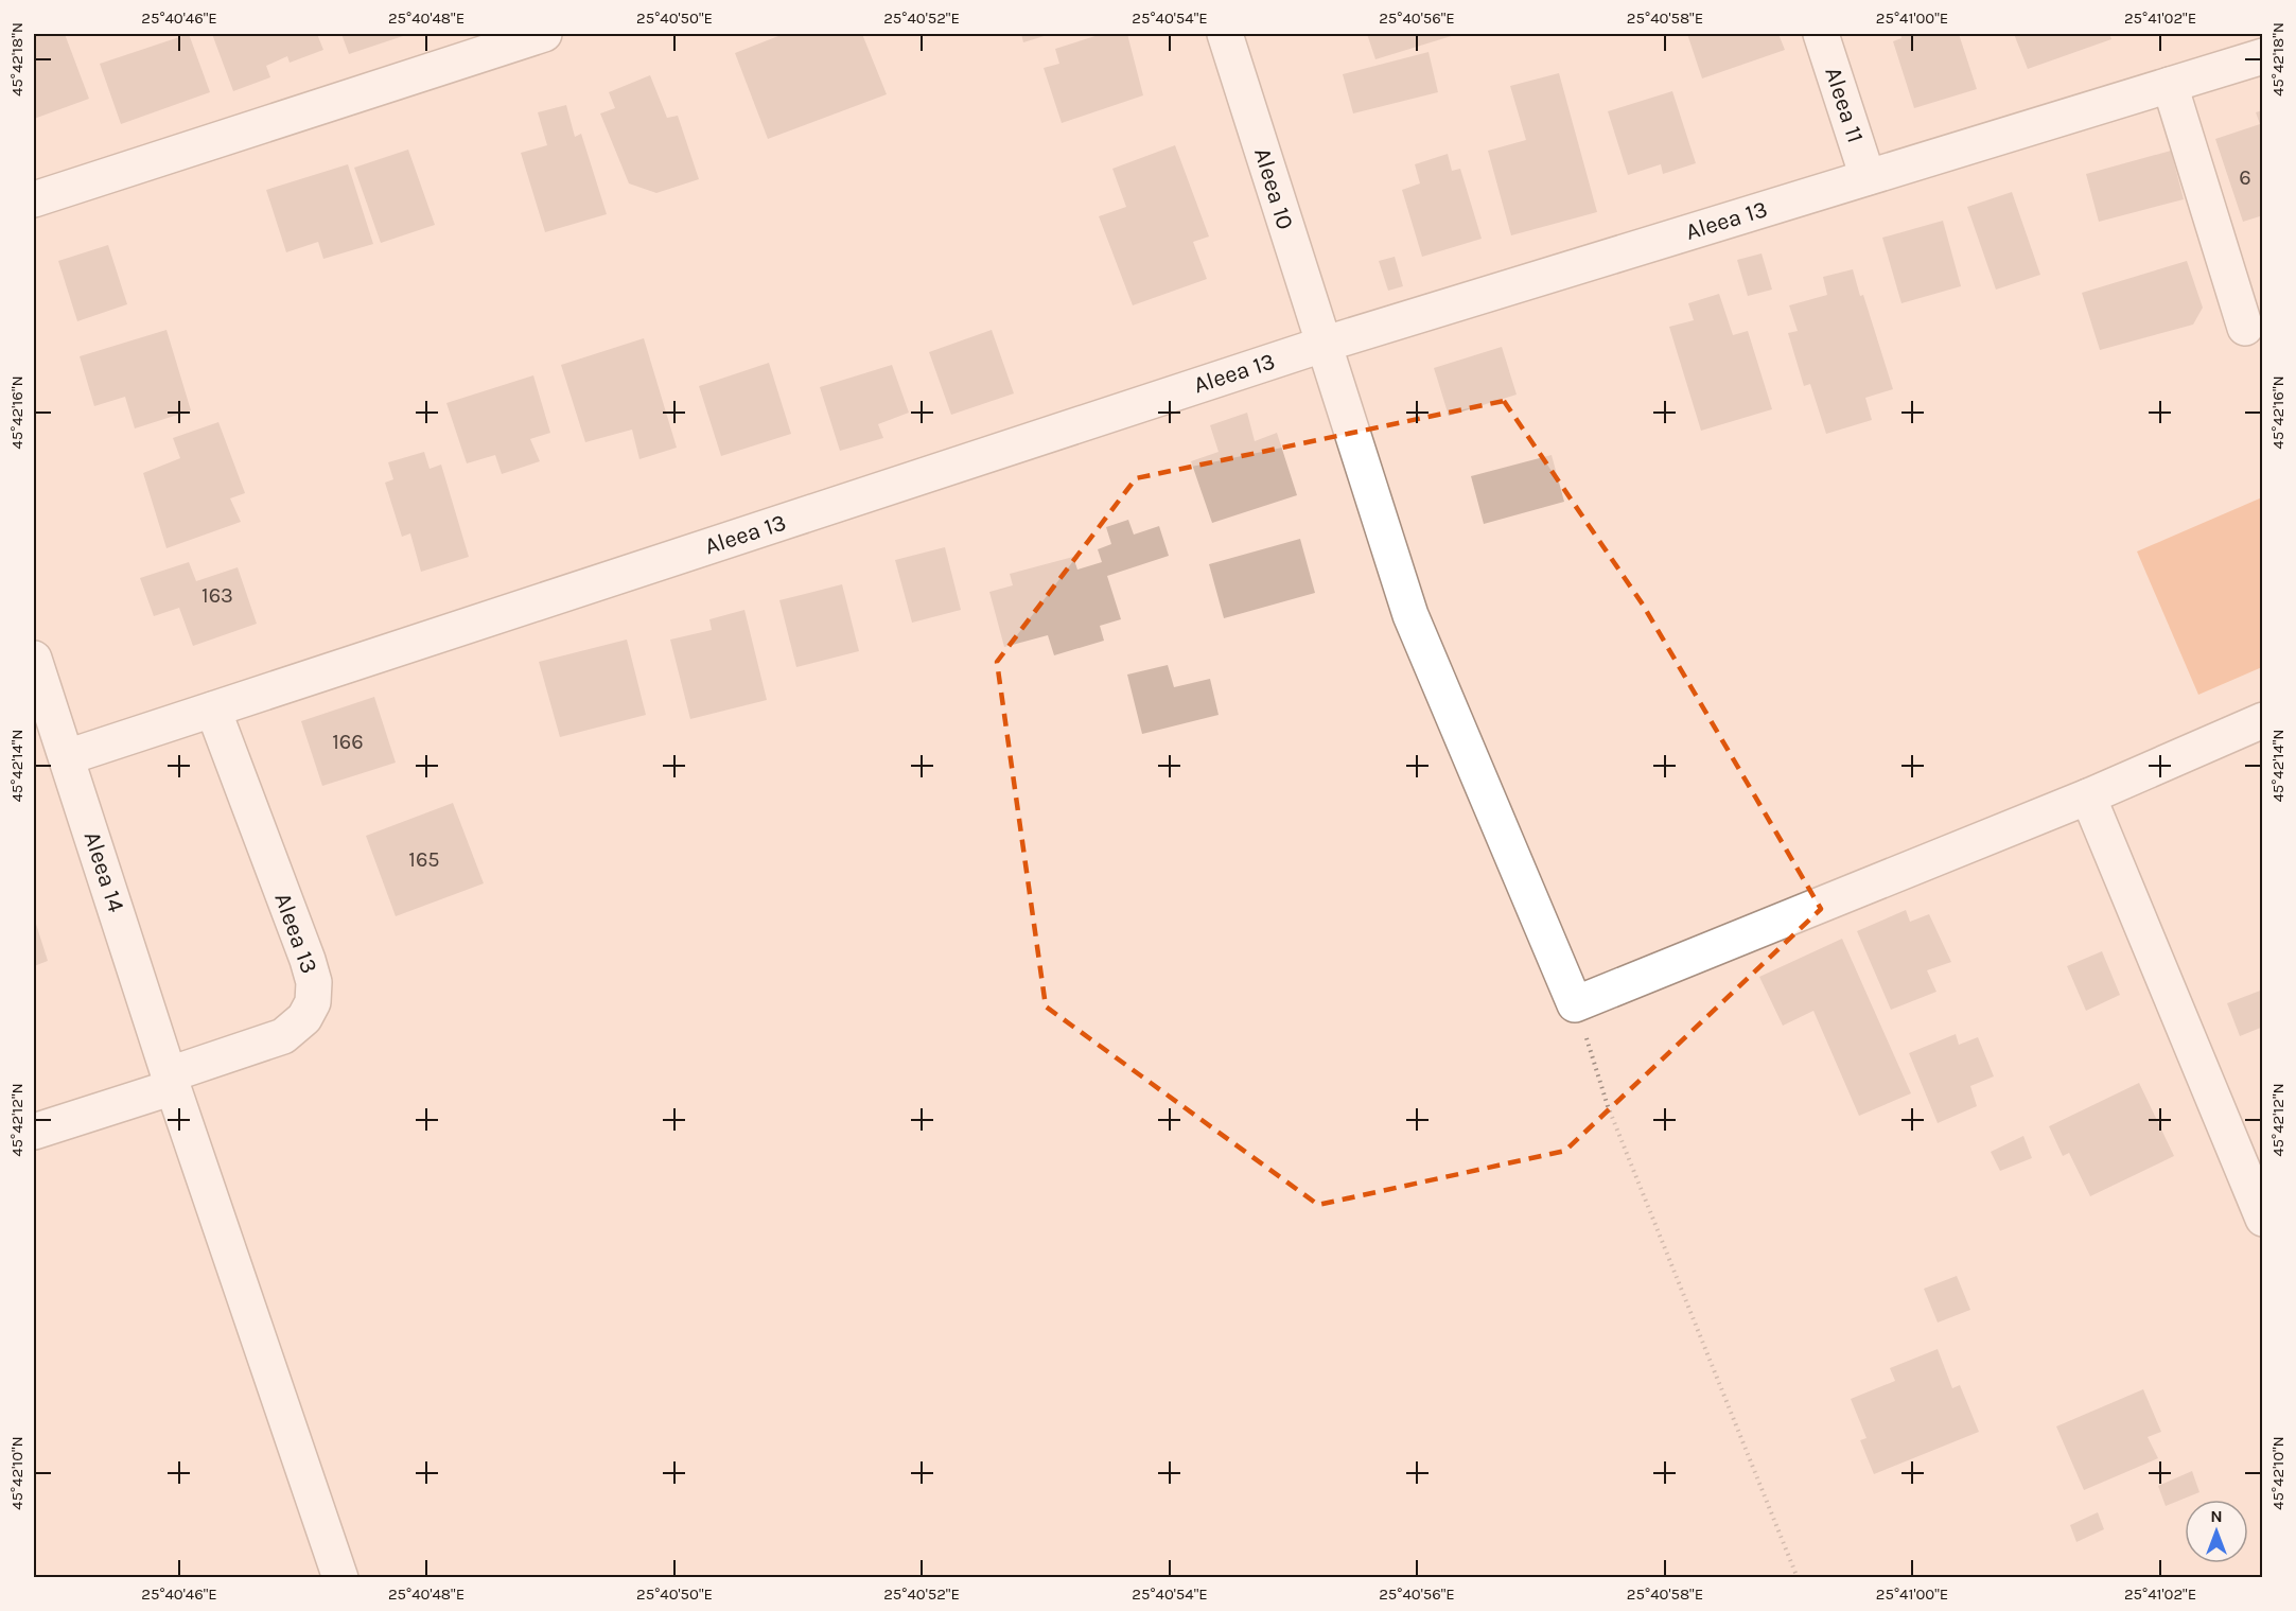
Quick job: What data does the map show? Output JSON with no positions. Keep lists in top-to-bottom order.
{
  "streets": {
    "street": [
      "Aleea 11",
      "Aleea 10",
      "Aleea 13",
      "Aleea 14"
    ]
  },
  "crossings": [
    ["Aleea 11", "Aleea 13"],
    ["Aleea 10", "Aleea 13"],
    ["Aleea 13", "Aleea 14"]
  ],
  "house_numbers": [
    "6",
    "163",
    "166",
    "165"
  ],
  "north": "top",
  "coordinates": [
    "25°40'46\"E",
    "25°40'48\"E",
    "25°40'50\"E",
    "25°40'52\"E",
    "25°40'54\"E",
    "25°40'56\"E",
    "25°40'58\"E",
    "25°41'00\"E",
    "25°41'02\"E",
    "45°42'18\"N",
    "45°42'16\"N",
    "45°42'14\"N",
    "45°42'12\"N",
    "45°42'10\"N"
  ]
}
